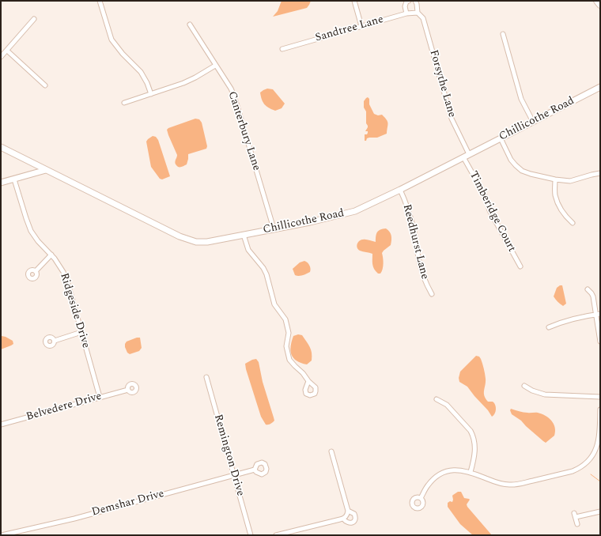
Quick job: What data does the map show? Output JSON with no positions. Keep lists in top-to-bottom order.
{
  "streets": {
    "street": [
      "Sandtree Lane",
      "Forsythe Lane",
      "Chillicothe Road",
      "Canterbury Lane",
      "Timberidge Court",
      "Reedhurst Lane",
      "Ridgeside Drive",
      "Belvedere Drive",
      "Remington Drive",
      "Demshar Drive"
    ]
  },
  "crossings": [
    ["Sandtree Lane", "Forsythe Lane"],
    ["Forsythe Lane", "Chillicothe Road"],
    ["Chillicothe Road", "Canterbury Lane"],
    ["Chillicothe Road", "Timberidge Court"],
    ["Chillicothe Road", "Reedhurst Lane"],
    ["Ridgeside Drive", "Belvedere Drive"],
    ["Remington Drive", "Demshar Drive"]
  ]
}
